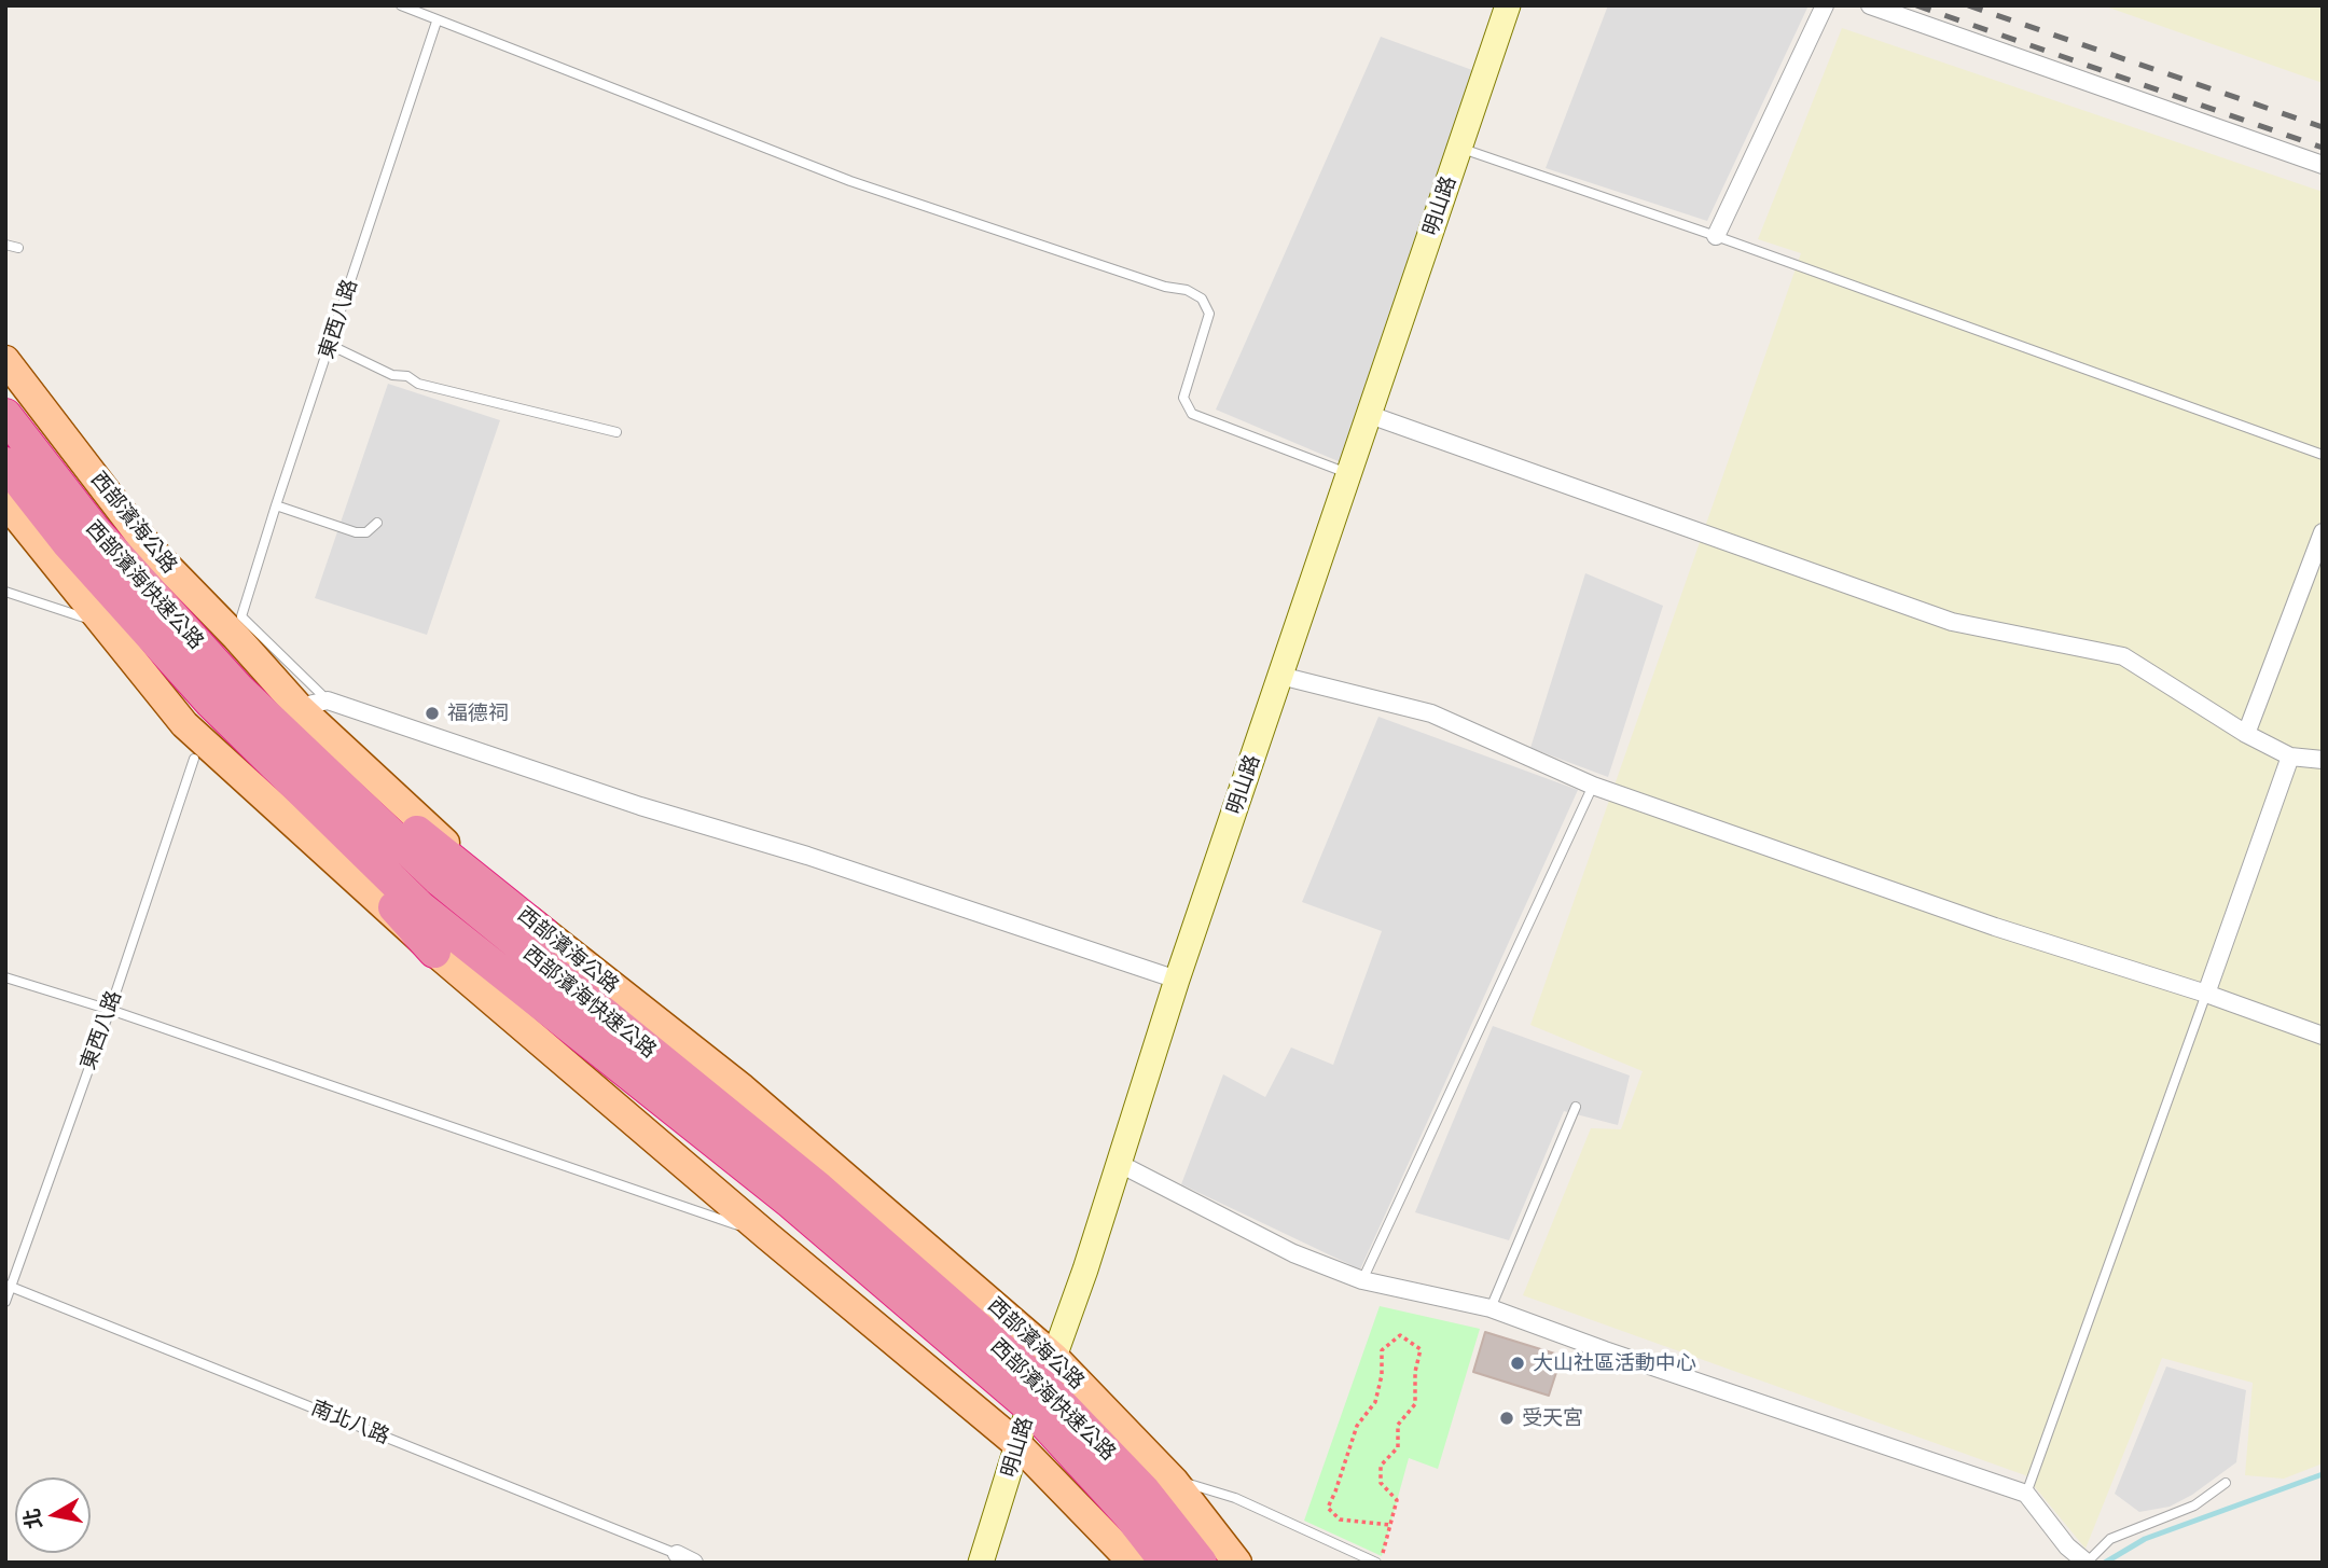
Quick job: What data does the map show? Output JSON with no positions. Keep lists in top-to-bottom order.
{
  "streets": {
    "highway": ["西部濱海快速公路"],
    "main road": ["西部濱海公路"],
    "street": ["明山路", "南北八路"],
    "lane": ["東西八路"]
  },
  "crossings": [
    ["明山路", "西部濱海公路"],
    ["明山路", "西部濱海快速公路"],
    ["東西八路", "南北八路"],
    ["西部濱海公路", "西部濱海快速公路"]
  ],
  "places": ["福德祠", "大山社區活動中心", "受天宮"],
  "north": "left"
}
